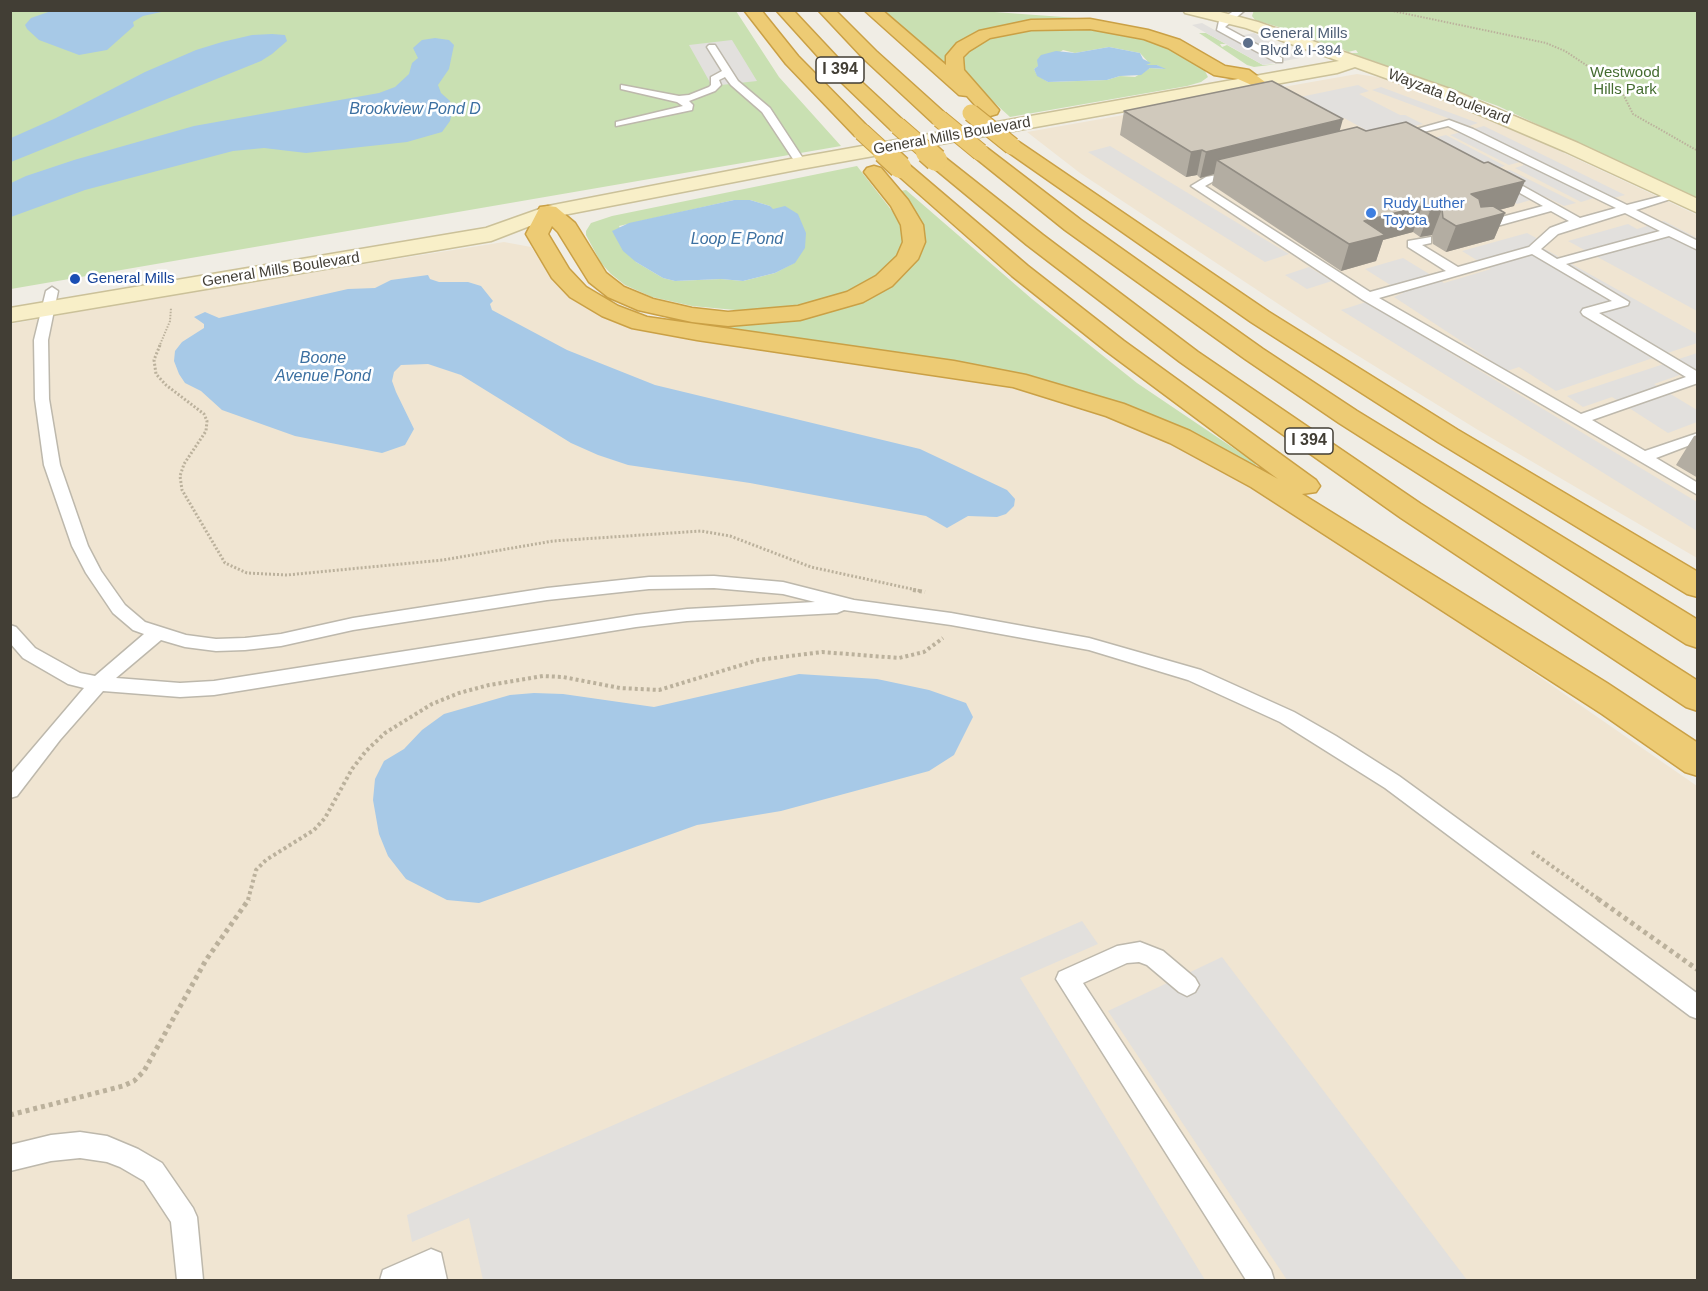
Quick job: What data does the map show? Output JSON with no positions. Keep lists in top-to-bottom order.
{
  "streets": {
    "highway": ["I 394"],
    "street": ["Wayzata Boulevard", "General Mills Boulevard"]
  },
  "crossings": [
    ["Wayzata Boulevard", "General Mills Boulevard"]
  ],
  "water": ["Brookview Pond D", "Loop E Pond", "Boone Avenue Pond"],
  "parks": ["Westwood Hills Park"],
  "places": ["General Mills Blvd & I-394", "Rudy Luther Toyota", "General Mills"]
}
